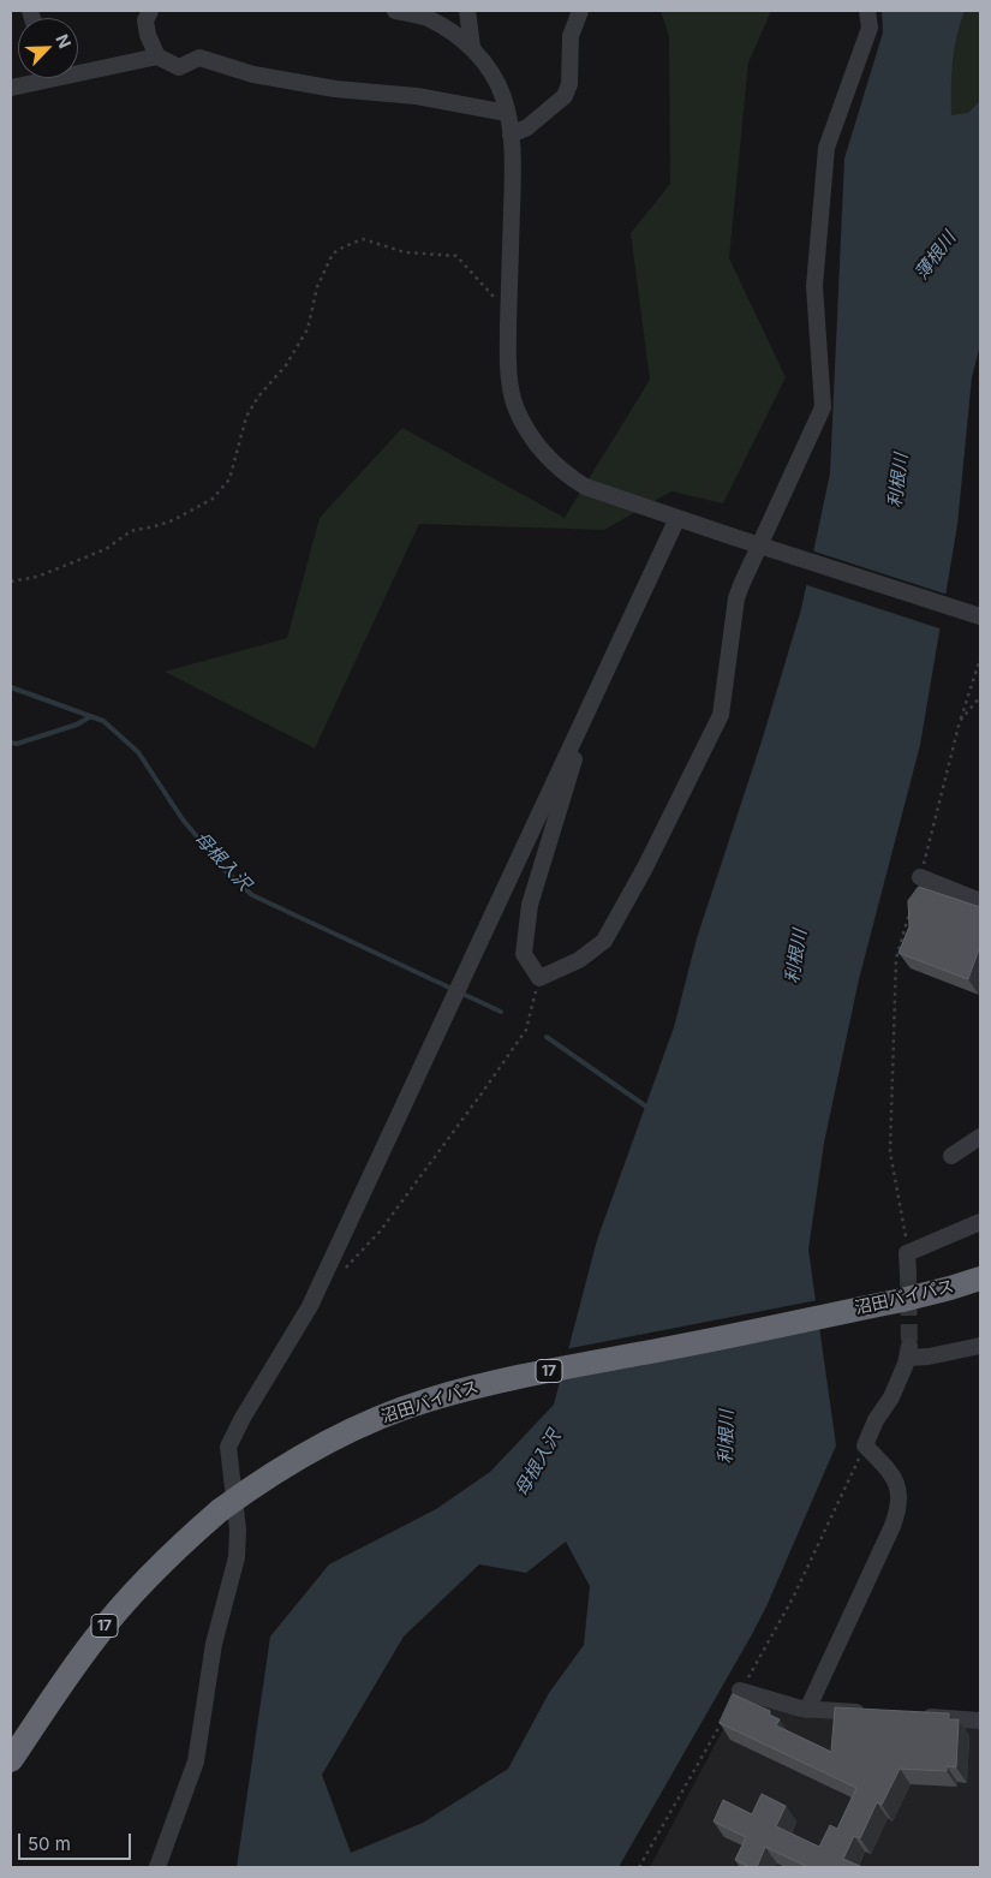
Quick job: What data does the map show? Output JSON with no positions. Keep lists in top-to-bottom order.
{
  "streets": {
    "highway": ["沼田バイパス", "17"]
  },
  "water": ["薄根川", "利根川", "母根入沢"],
  "scale_bar": "50 m",
  "north": "top right"
}
